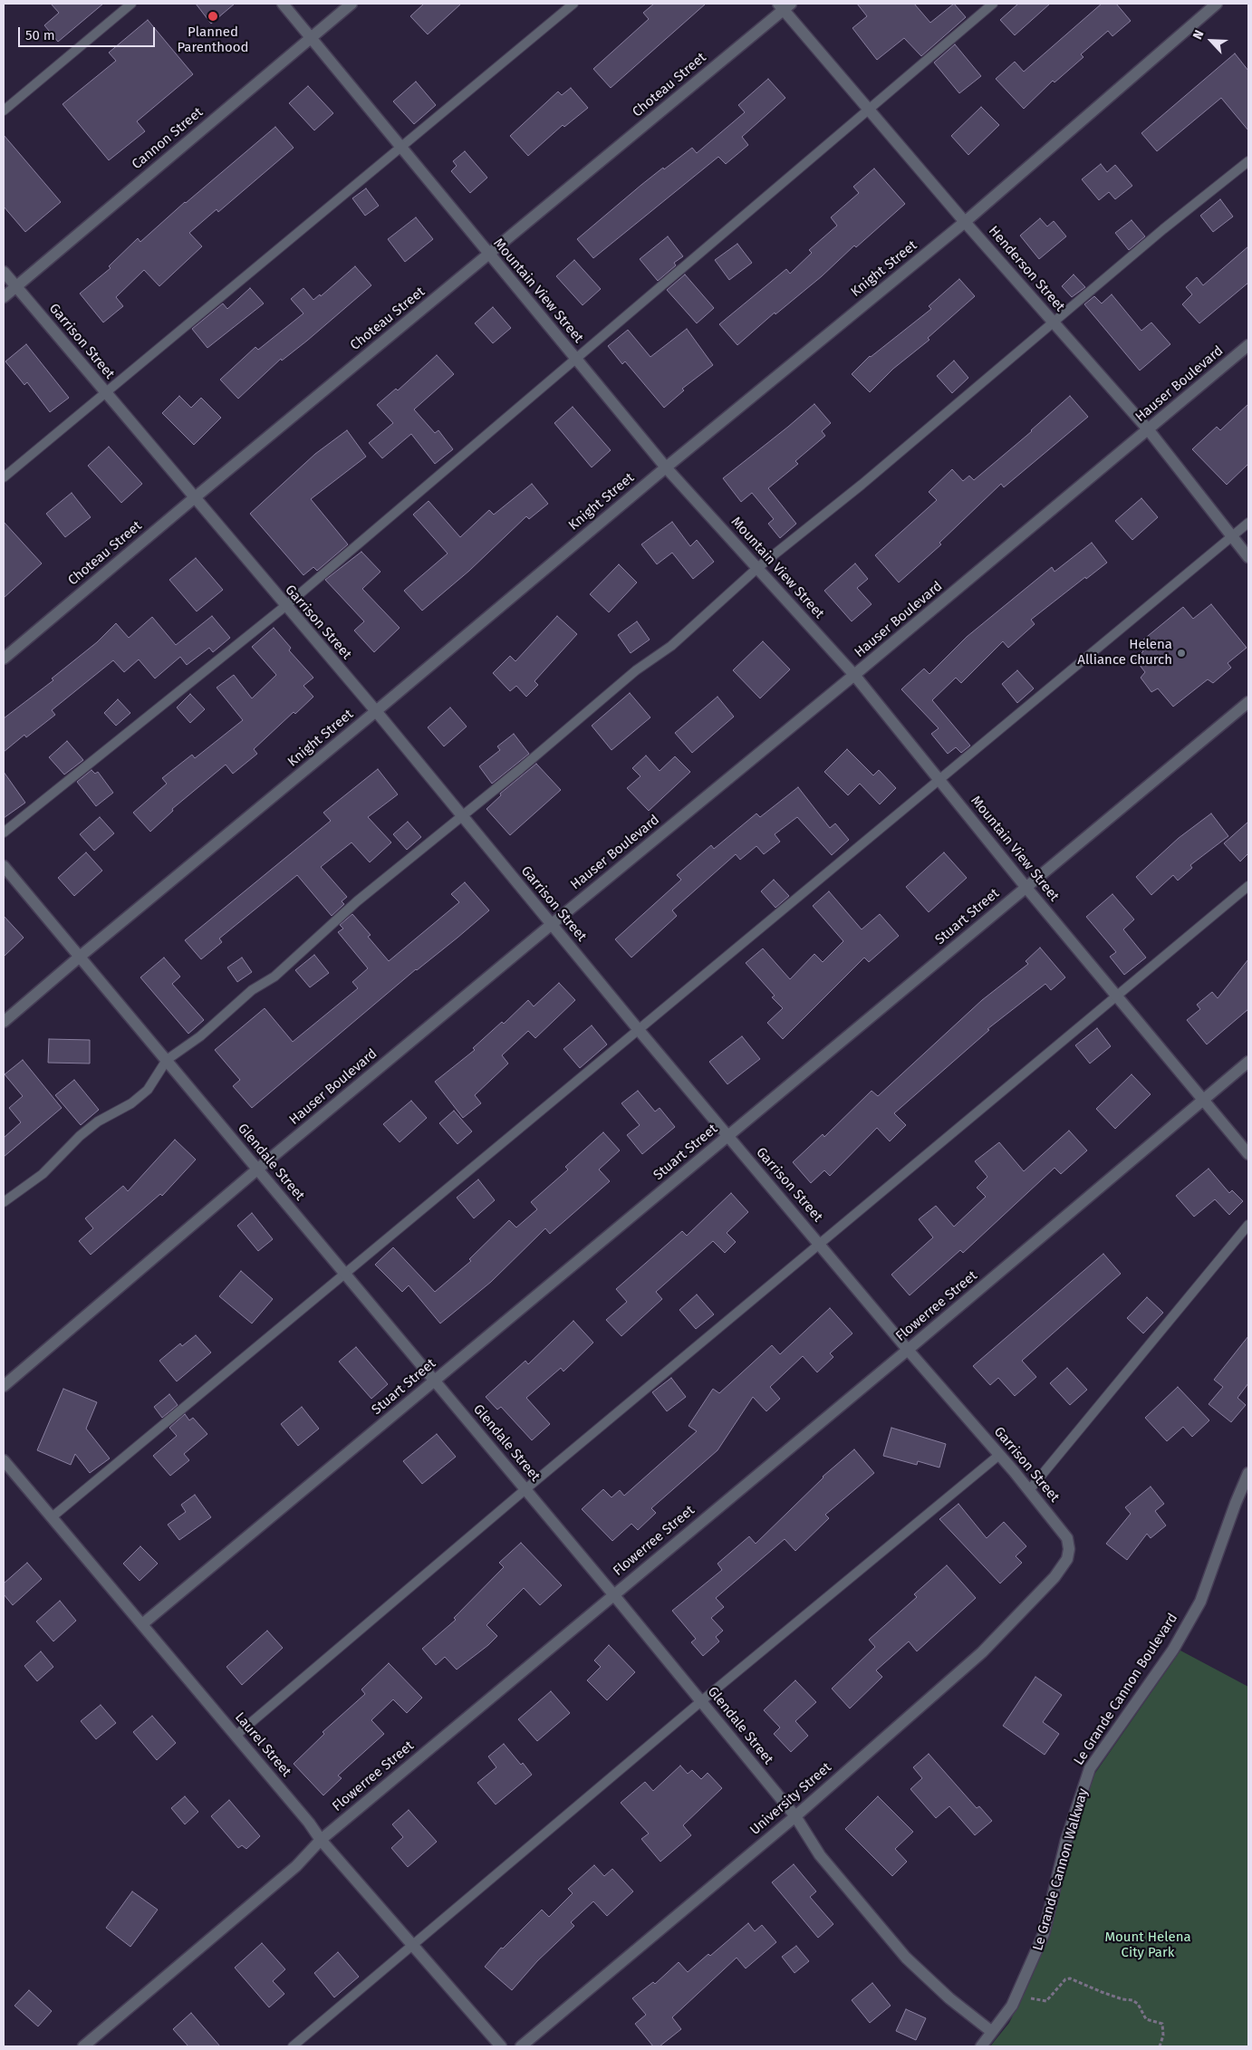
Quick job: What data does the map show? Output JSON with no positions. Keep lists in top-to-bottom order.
{
  "streets": {
    "street": [
      "Choteau Street",
      "Cannon Street",
      "Knight Street",
      "Henderson Street",
      "Mountain View Street",
      "Garrison Street",
      "Hauser Boulevard",
      "Stuart Street",
      "Glendale Street",
      "Flowerree Street",
      "Le Grande Cannon Boulevard",
      "Laurel Street",
      "University Street"
    ]
  },
  "crossings": [
    ["Choteau Street", "Henderson Street"],
    ["Choteau Street", "Mountain View Street"],
    ["Choteau Street", "Garrison Street"],
    ["Cannon Street", "Mountain View Street"],
    ["Cannon Street", "Garrison Street"],
    ["Knight Street", "Henderson Street"],
    ["Knight Street", "Mountain View Street"],
    ["Knight Street", "Garrison Street"],
    ["Knight Street", "Glendale Street"],
    ["Henderson Street", "Hauser Boulevard"],
    ["Mountain View Street", "Hauser Boulevard"],
    ["Mountain View Street", "Stuart Street"],
    ["Mountain View Street", "Flowerree Street"],
    ["Garrison Street", "Hauser Boulevard"],
    ["Garrison Street", "Stuart Street"],
    ["Garrison Street", "Flowerree Street"],
    ["Garrison Street", "University Street"],
    ["Hauser Boulevard", "Glendale Street"],
    ["Stuart Street", "Glendale Street"],
    ["Stuart Street", "Laurel Street"],
    ["Glendale Street", "Flowerree Street"],
    ["Glendale Street", "Le Grande Cannon Boulevard"],
    ["Glendale Street", "University Street"],
    ["Flowerree Street", "Laurel Street"]
  ],
  "parks": ["Mount Helena City Park"],
  "places": ["Planned Parenthood", "Helena Alliance Church"],
  "scale_bar": "50 m",
  "north": "top left"
}
